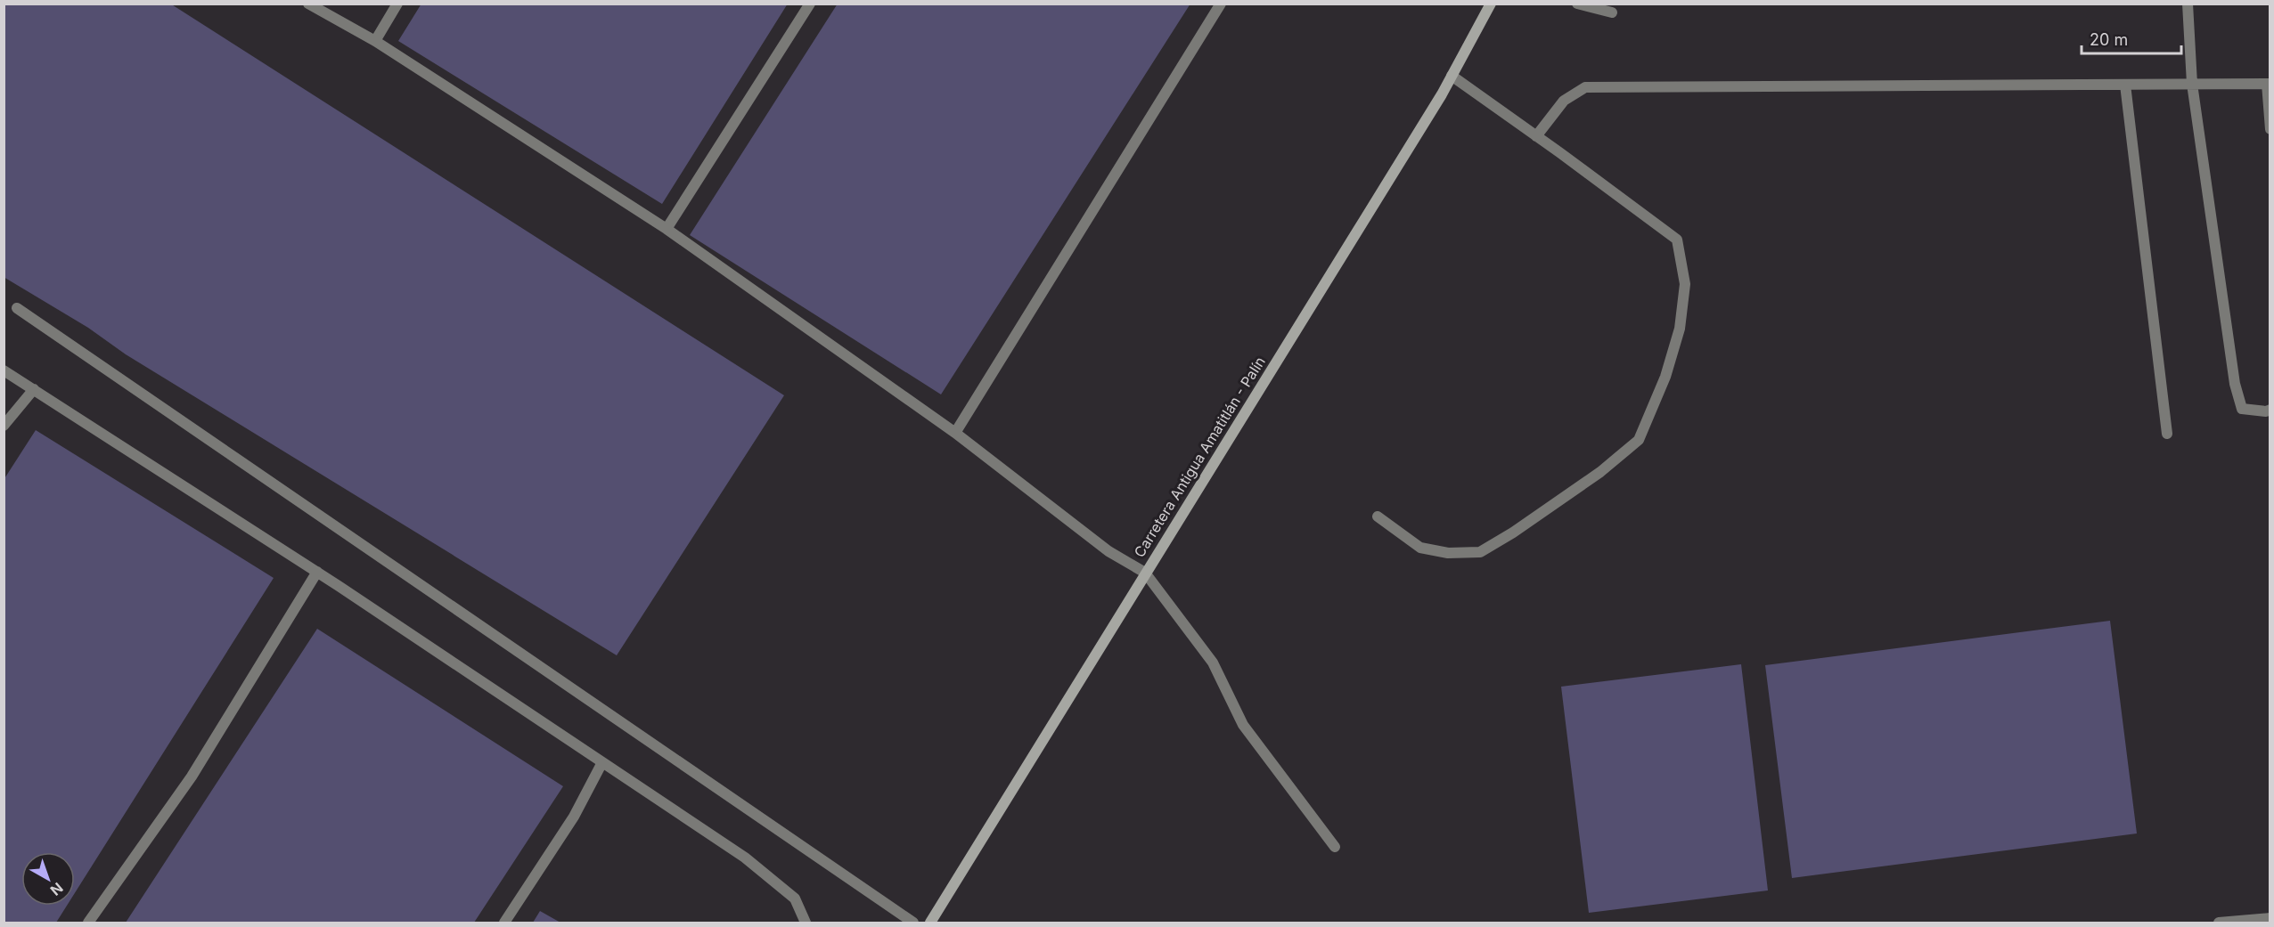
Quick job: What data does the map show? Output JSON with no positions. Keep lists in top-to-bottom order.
{
  "streets": {
    "main road": ["Carretera Antigua Amatitlán - Palín"]
  },
  "scale_bar": "20 m",
  "north": "bottom right"
}
